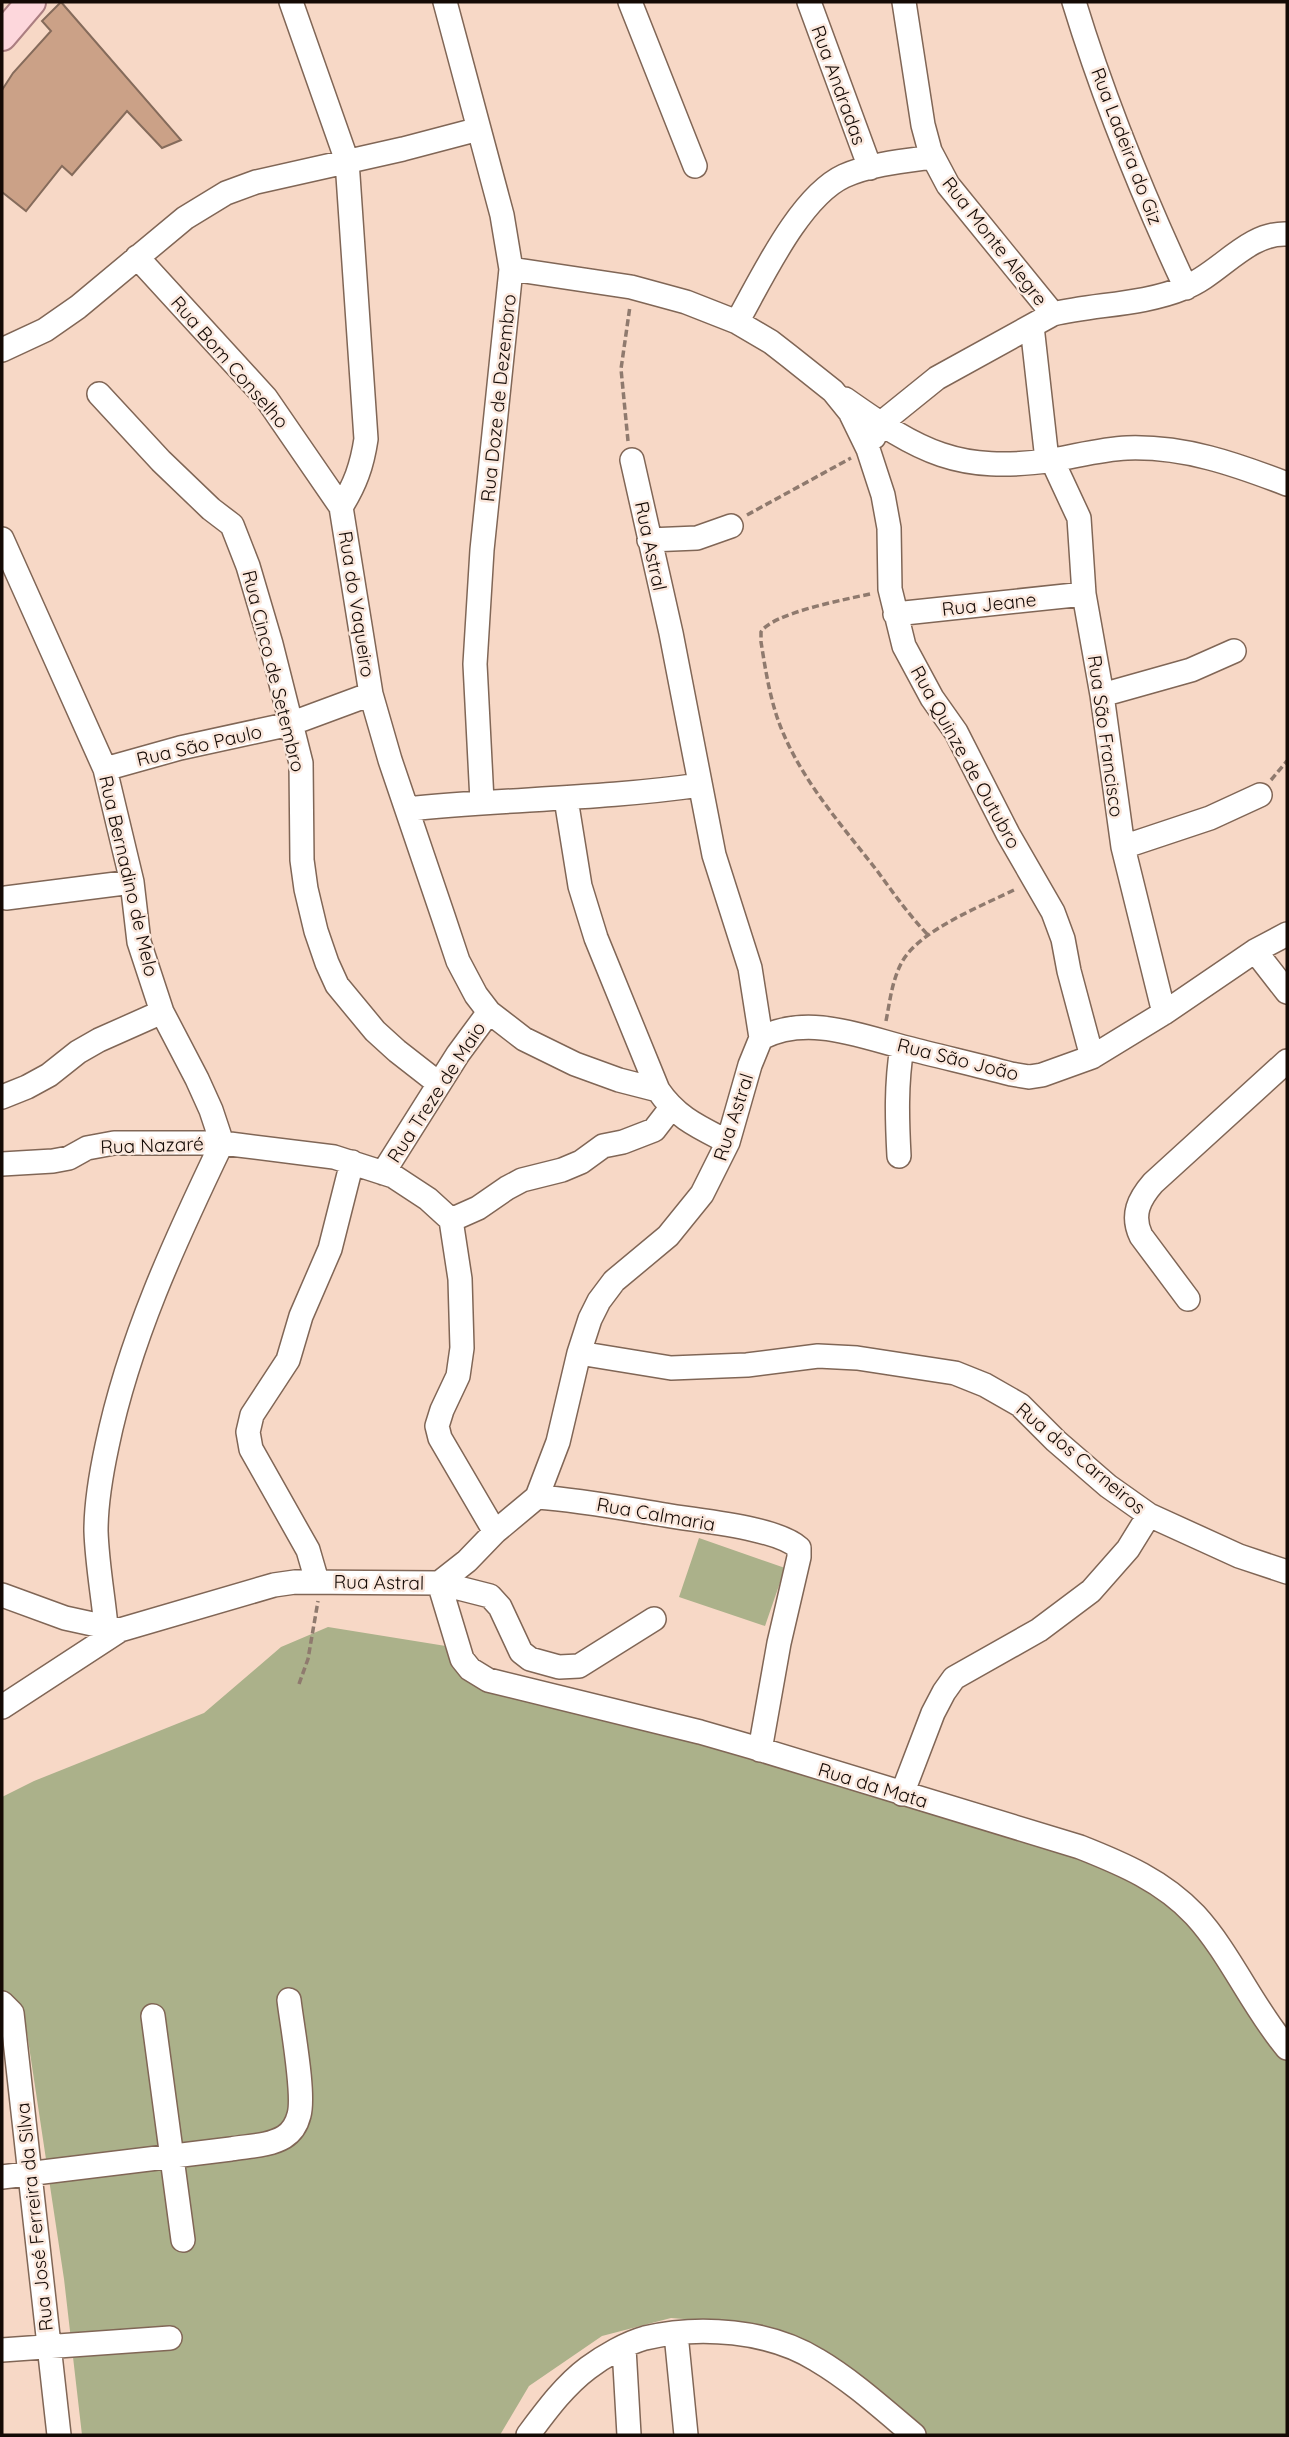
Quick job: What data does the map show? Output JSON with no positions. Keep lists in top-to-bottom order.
{
  "streets": {
    "street": [
      "Rua Andradas",
      "Rua Ladeira do Giz",
      "Rua Monte Alegre",
      "Rua Bom Conselho",
      "Rua Doze de Dezembro",
      "Rua Astral",
      "Rua do Vaqueiro",
      "Rua Jeane",
      "Rua Cinco de Setembro",
      "Rua São Francisco",
      "Rua São Paulo",
      "Rua Quinze de Outubro",
      "Rua Bernadino de Melo",
      "Rua São João",
      "Rua Treze de Maio",
      "Rua Nazaré",
      "Rua dos Carneiros",
      "Rua Calmaria",
      "Rua da Mata",
      "Rua José Ferreira da Silva"
    ]
  },
  "crossings": [
    ["Rua Ladeira do Giz", "Rua Monte Alegre"],
    ["Rua Bom Conselho", "Rua do Vaqueiro"],
    ["Rua Astral", "Rua São João"],
    ["Rua Astral", "Rua dos Carneiros"],
    ["Rua Astral", "Rua Calmaria"],
    ["Rua Astral", "Rua da Mata"],
    ["Rua do Vaqueiro", "Rua São Paulo"],
    ["Rua do Vaqueiro", "Rua Treze de Maio"],
    ["Rua Jeane", "Rua São Francisco"],
    ["Rua Jeane", "Rua Quinze de Outubro"],
    ["Rua Cinco de Setembro", "Rua São Paulo"],
    ["Rua Cinco de Setembro", "Rua Treze de Maio"],
    ["Rua São Francisco", "Rua São João"],
    ["Rua São Paulo", "Rua Bernadino de Melo"],
    ["Rua Quinze de Outubro", "Rua São João"],
    ["Rua Bernadino de Melo", "Rua Nazaré"],
    ["Rua Calmaria", "Rua da Mata"]
  ]
}
